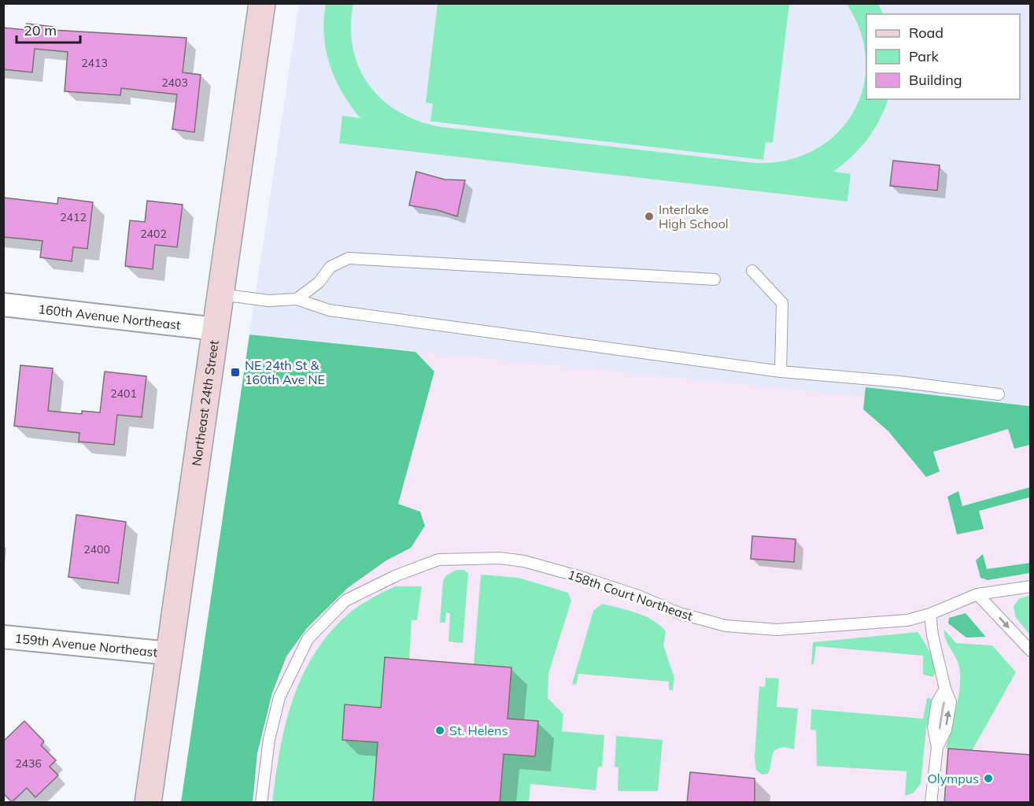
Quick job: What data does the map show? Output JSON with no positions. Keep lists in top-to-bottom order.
{
  "streets": {
    "main road": ["Northeast 24th Street"],
    "street": ["160th Avenue Northeast", "159th Avenue Northeast"],
    "lane": ["158th Court Northeast"]
  },
  "crossings": [
    ["160th Avenue Northeast", "Northeast 24th Street"],
    ["Northeast 24th Street", "159th Avenue Northeast"]
  ],
  "places": {
    "other": ["Interlake High School", "St. Helens", "Olympus"],
    "transit": ["NE 24th St & 160th Ave NE"]
  },
  "house_numbers": [
    "2413",
    "2403",
    "2412",
    "2402",
    "2401",
    "2400",
    "2436"
  ],
  "legend": ["Road", "Park", "Building"],
  "scale_bar": "20 m"
}
